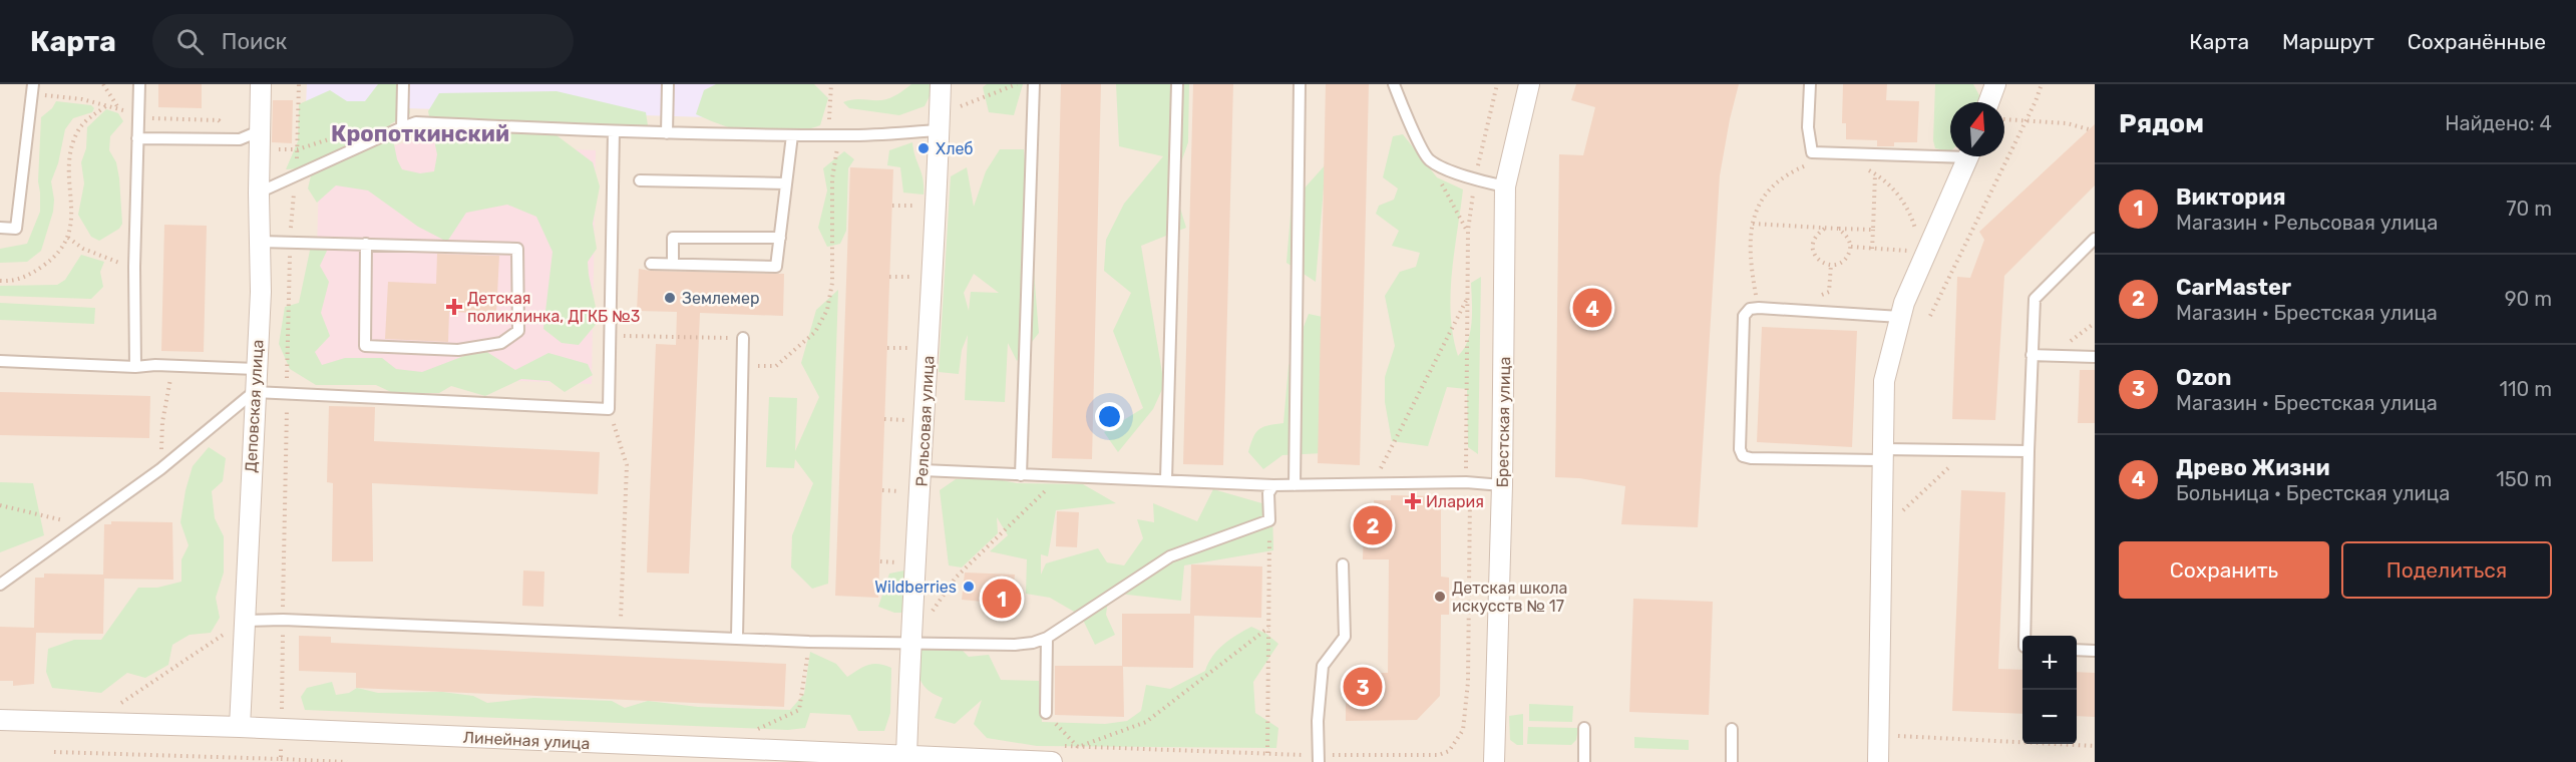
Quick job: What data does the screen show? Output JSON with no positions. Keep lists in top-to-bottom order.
{
  "streets": {
    "street": [
      "Деповская улица",
      "Рельсовая улица",
      "Брестская улица",
      "Линейная улица"
    ]
  },
  "crossings": [
    ["Деповская улица", "Линейная улица"],
    ["Рельсовая улица", "Линейная улица"]
  ],
  "districts": ["Кропоткинский"],
  "places": {
    "other": [
      "Хлеб",
      "Землемер",
      "Wildberries",
      "Детская школа искусств № 17"
    ],
    "health": ["Детская поликлинка, ДГКБ №3", "Илария"]
  },
  "north": "top",
  "page": {
    "header": "Карта",
    "search": "Поиск",
    "nav": ["Карта", "Маршрут", "Сохранённые"],
    "heading": ["Рядом", "Найдено: 4"],
    "list": [
      {
        "mark": "1",
        "name": "Виктория",
        "note": "Магазин · Рельсовая улица",
        "value": "70 m"
      },
      {
        "mark": "2",
        "name": "CarMaster",
        "note": "Магазин · Брестская улица",
        "value": "90 m"
      },
      {
        "mark": "3",
        "name": "Ozon",
        "note": "Магазин · Брестская улица",
        "value": "110 m"
      },
      {
        "mark": "4",
        "name": "Древо Жизни",
        "note": "Больница · Брестская улица",
        "value": "150 m"
      }
    ],
    "pins": [
      "4",
      "2",
      "1",
      "3"
    ],
    "buttons": ["Сохранить", "Поделиться"],
    "map_buttons": ["+", "−"]
  }
}
